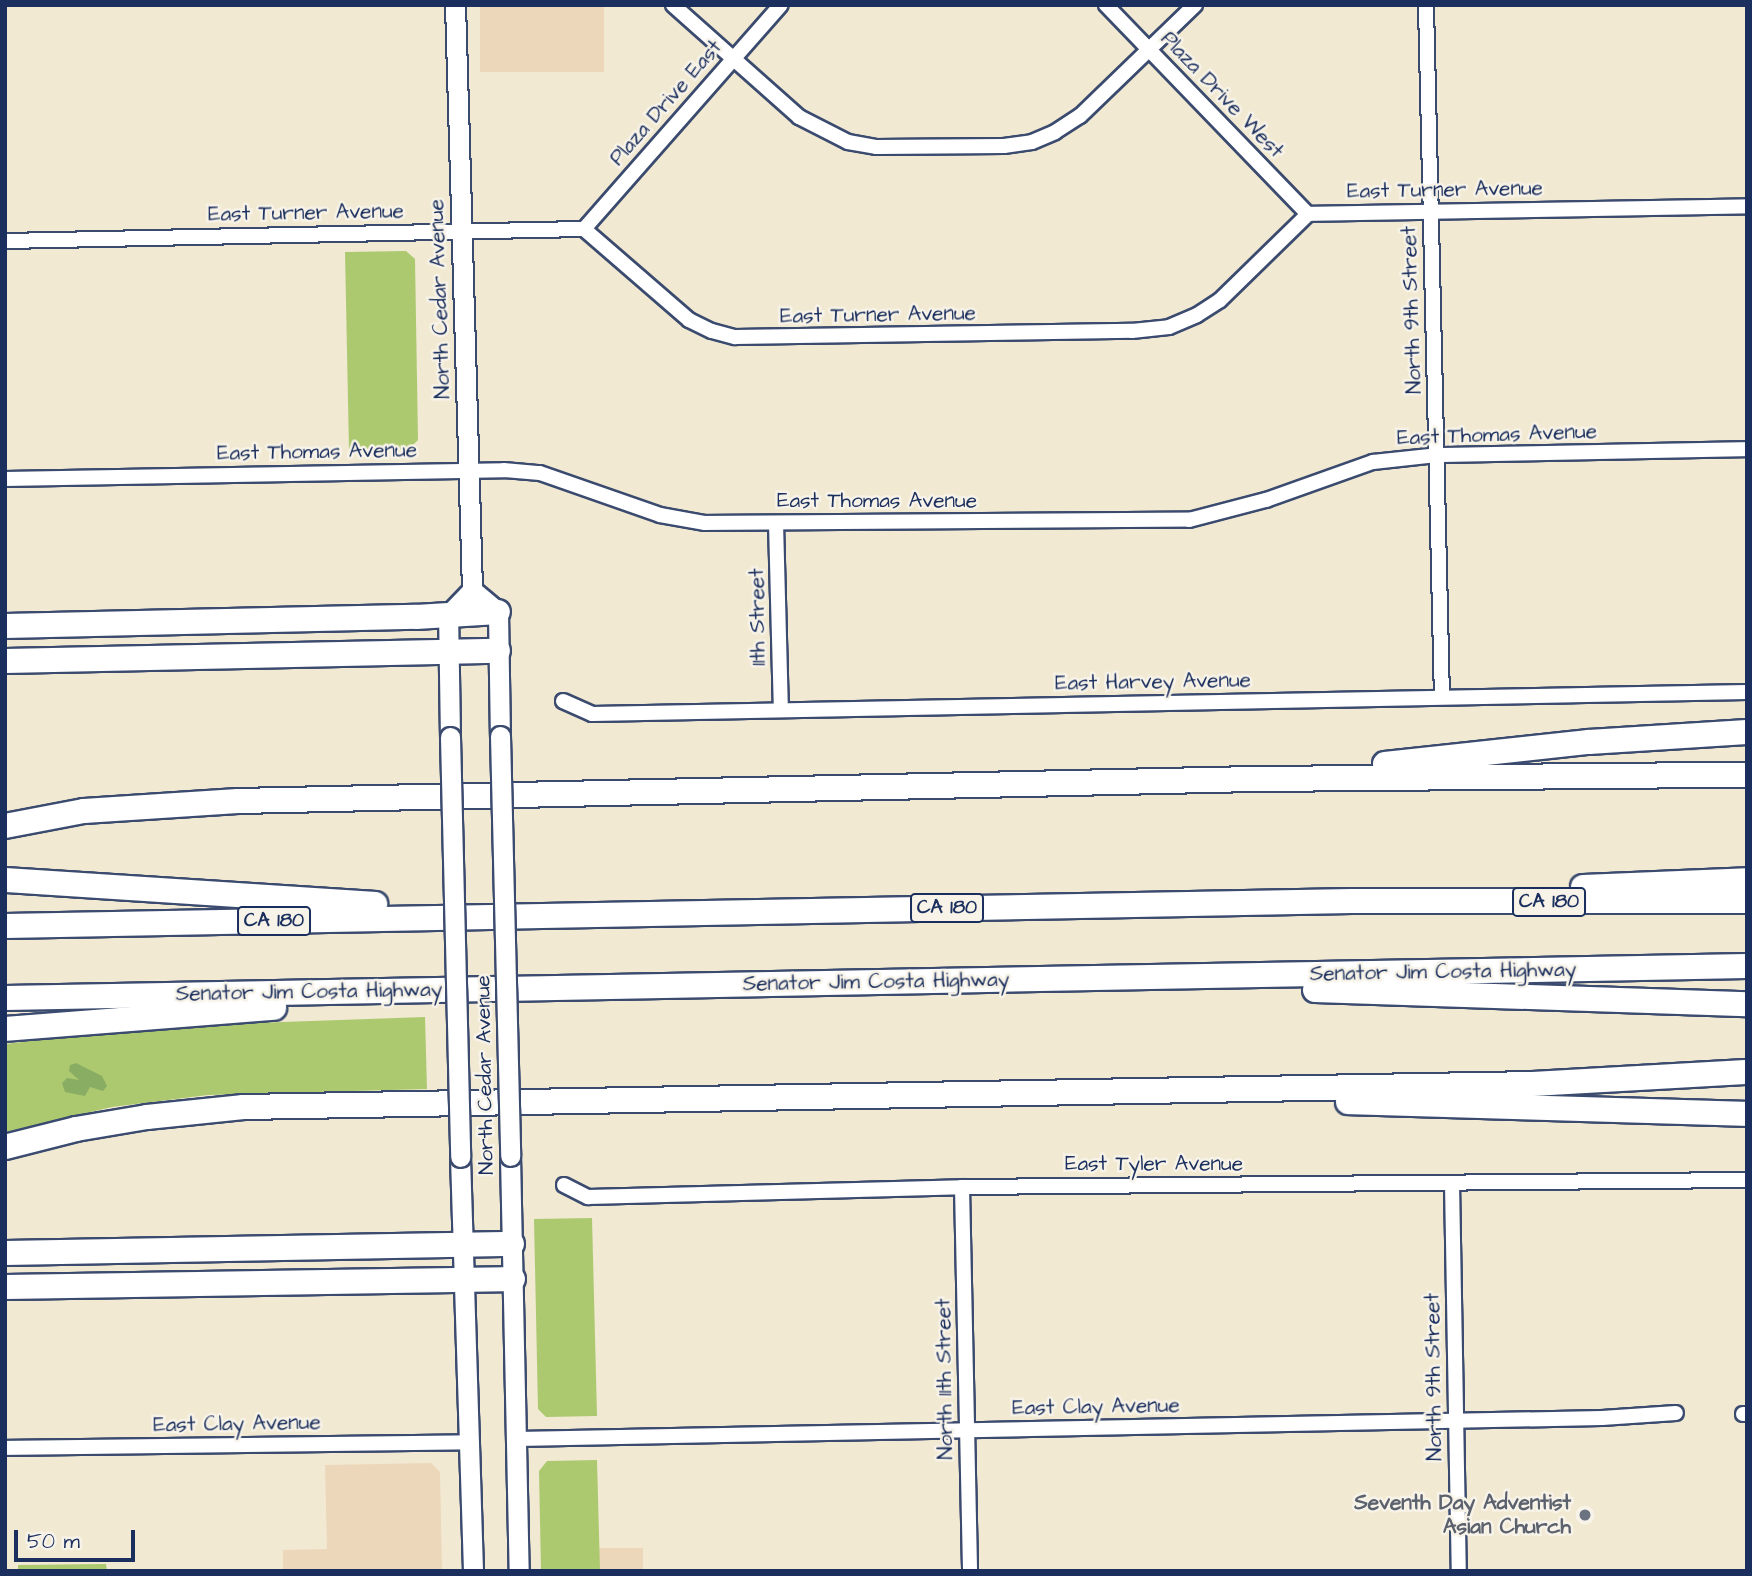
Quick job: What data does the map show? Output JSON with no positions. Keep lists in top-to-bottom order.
{
  "streets": {
    "highway": ["CA 180", "Senator Jim Costa Highway"],
    "main road": ["North Cedar Avenue"],
    "street": [
      "Plaza Drive West",
      "Plaza Drive East",
      "East Turner Avenue",
      "North 9th Street",
      "East Thomas Avenue",
      "11th Street",
      "East Harvey Avenue",
      "East Tyler Avenue",
      "North 11th Street",
      "East Clay Avenue"
    ]
  },
  "crossings": [
    ["Plaza Drive West", "East Turner Avenue"],
    ["Plaza Drive East", "East Turner Avenue"],
    ["East Turner Avenue", "North Cedar Avenue"],
    ["East Turner Avenue", "North 9th Street"],
    ["North Cedar Avenue", "East Thomas Avenue"],
    ["North Cedar Avenue", "East Clay Avenue"],
    ["North 9th Street", "East Thomas Avenue"],
    ["North 9th Street", "East Harvey Avenue"],
    ["North 9th Street", "East Tyler Avenue"],
    ["North 9th Street", "East Clay Avenue"],
    ["East Thomas Avenue", "11th Street"],
    ["11th Street", "East Harvey Avenue"],
    ["East Tyler Avenue", "North 11th Street"],
    ["North 11th Street", "East Clay Avenue"]
  ],
  "places": ["Seventh Day Adventist Asian Church"],
  "scale_bar": "50 m"
}
